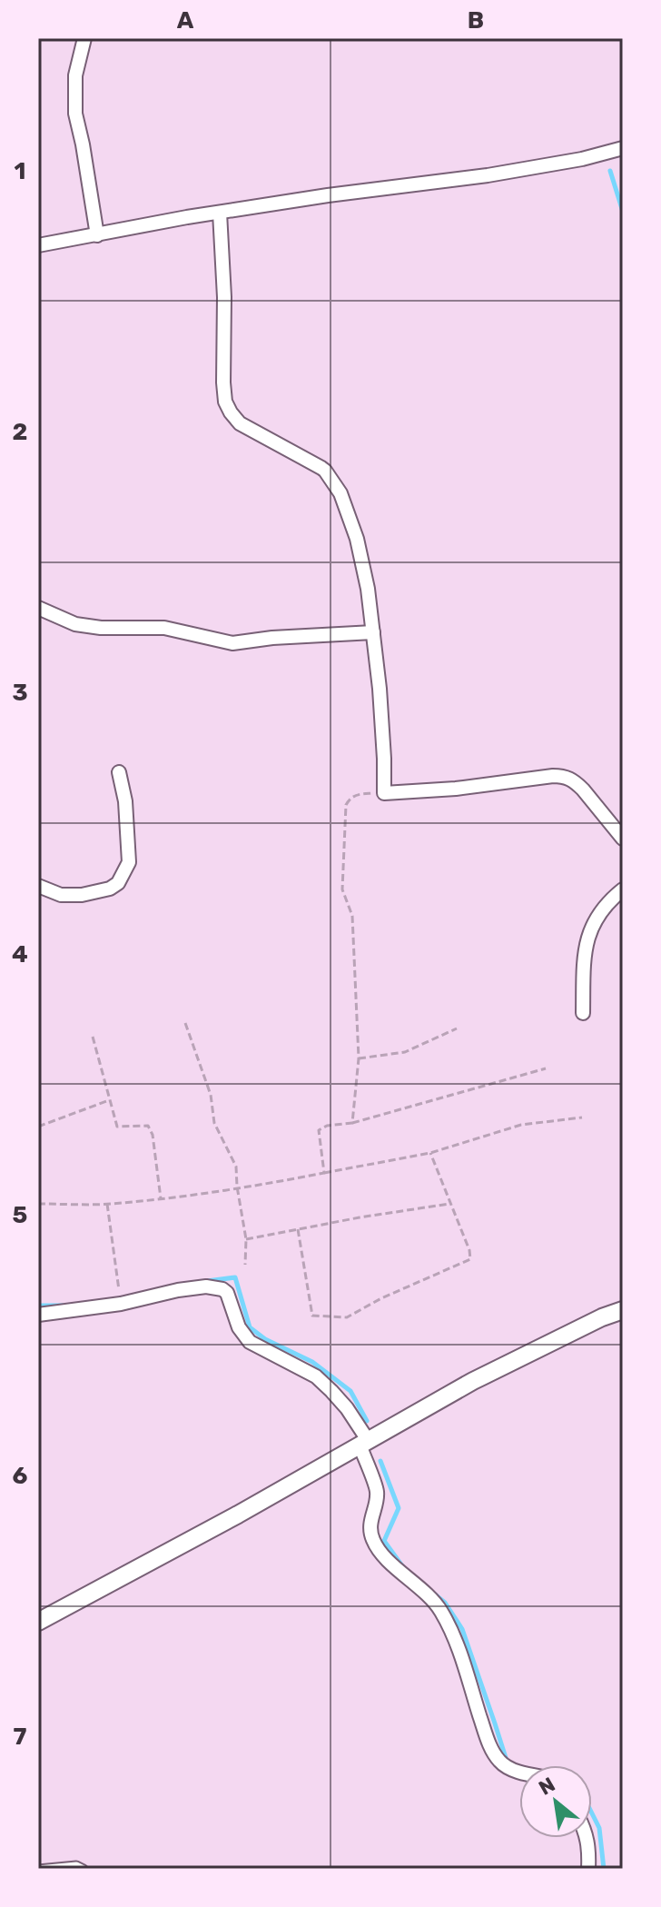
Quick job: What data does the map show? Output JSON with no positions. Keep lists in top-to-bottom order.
{
  "north": "top left",
  "grid": {
    "columns": ["A", "B"],
    "rows": [
      "1",
      "2",
      "3",
      "4",
      "5",
      "6",
      "7"
    ]
  }
}
